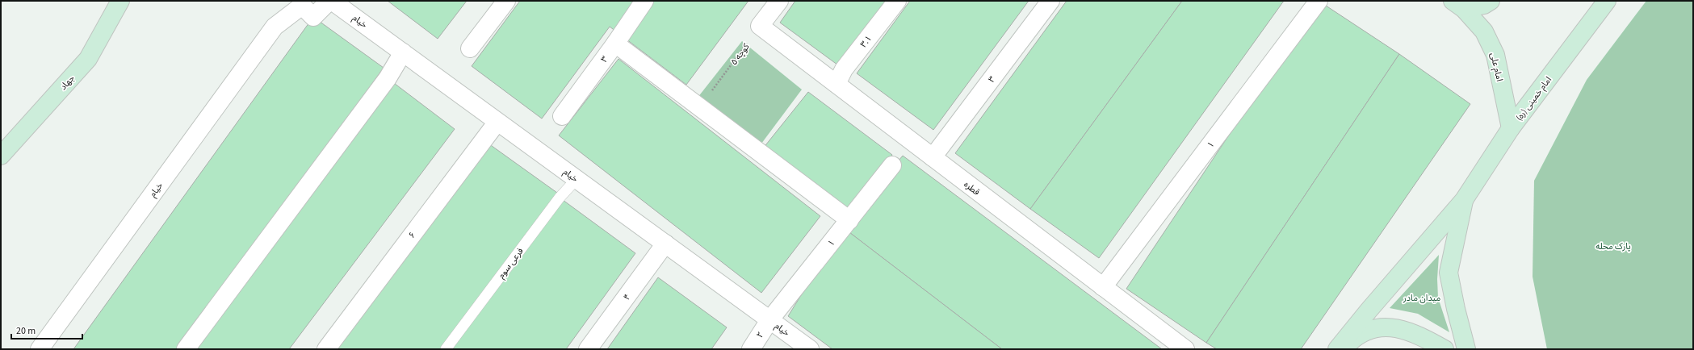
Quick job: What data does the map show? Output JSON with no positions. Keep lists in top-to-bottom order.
{
  "streets": {
    "main road": ["امام علی", "جهاد", "امام خمینی (ره)"],
    "street": [
      "خیام",
      "۳.۱",
      "۳",
      "۱",
      "قطره",
      "۶",
      "۴",
      "۲"
    ],
    "lane": ["فرعی سوم"],
    "path": ["کوچه ۵"]
  },
  "crossings": [
    ["خیام", "۱"],
    ["خیام", "۶"],
    ["خیام", "فرعی سوم"],
    ["خیام", "۴"],
    ["خیام", "۲"],
    ["۳.۱", "قطره"],
    ["کوچه ۵", "قطره"],
    ["۳", "قطره"],
    ["امام علی", "امام خمینی (ره)"],
    ["۱", "قطره"],
    ["۱", "۲"]
  ],
  "parks": ["پارک محله", "میدان مادر"],
  "scale_bar": "20 m"
}
